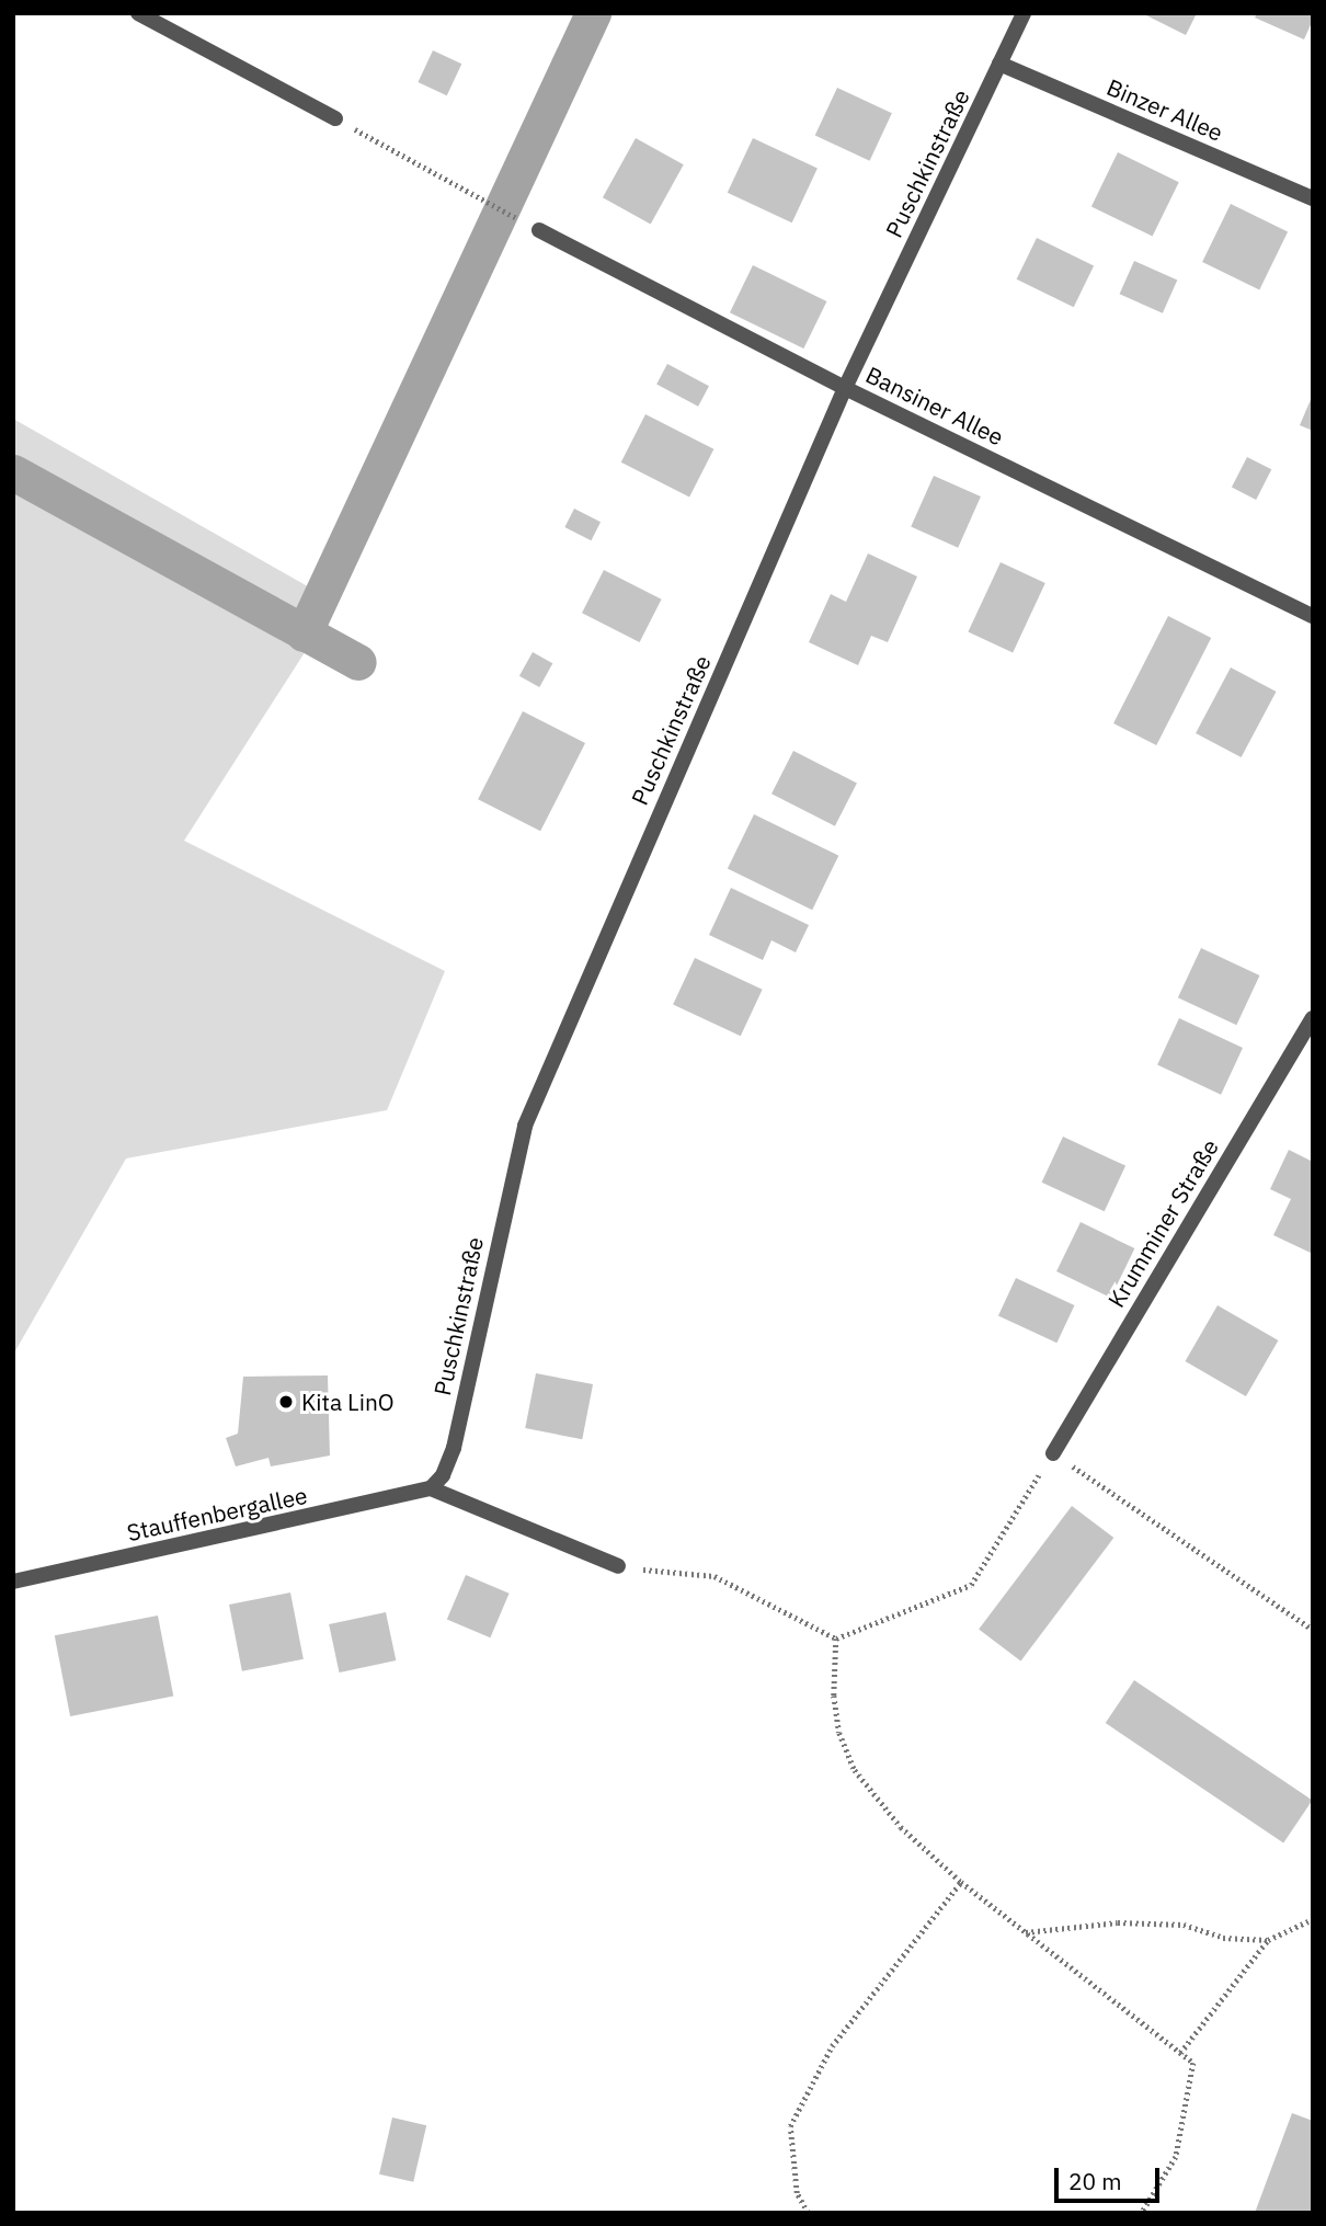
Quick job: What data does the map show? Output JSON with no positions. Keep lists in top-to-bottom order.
{
  "streets": {
    "street": [
      "Binzer Allee",
      "Puschkinstraße",
      "Bansiner Allee",
      "Krumminer Straße",
      "Stauffenbergallee"
    ]
  },
  "crossings": [
    ["Binzer Allee", "Puschkinstraße"],
    ["Puschkinstraße", "Bansiner Allee"],
    ["Puschkinstraße", "Stauffenbergallee"]
  ],
  "places": ["Kita LinO"],
  "scale_bar": "20 m"
}
